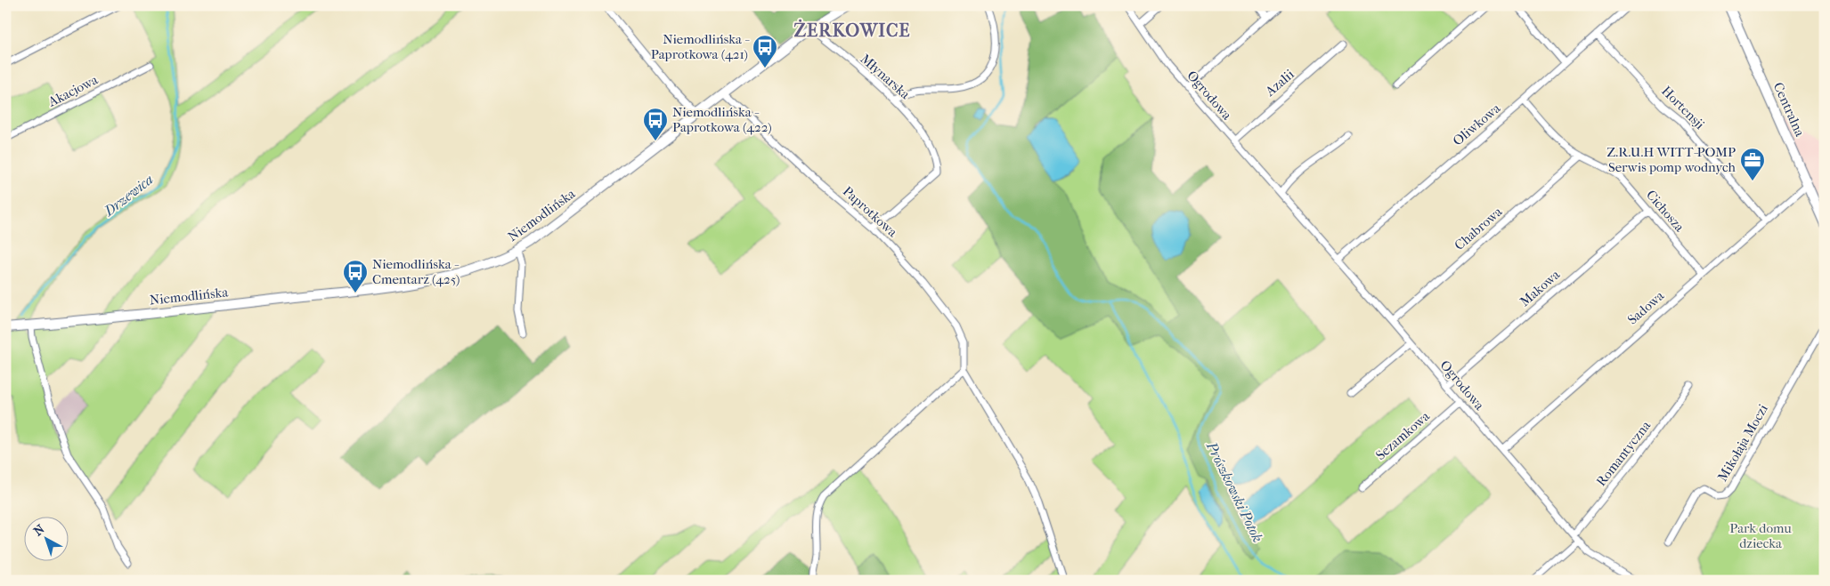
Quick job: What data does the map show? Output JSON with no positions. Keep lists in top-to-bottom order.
{
  "streets": {
    "main road": ["Centralna", "Niemodlińska"],
    "street": [
      "Młynarska",
      "Azalii",
      "Akacjowa",
      "Ogrodowa",
      "Hortensji",
      "Oliwkowa",
      "Cichosza",
      "Paprotkowa",
      "Chabrowa",
      "Makowa",
      "Sadowa",
      "Sezamkowa",
      "Mikołaja Moczi",
      "Romantyczna"
    ]
  },
  "crossings": [
    ["Młynarska", "Paprotkowa"],
    ["Młynarska", "Niemodlińska"],
    ["Azalii", "Ogrodowa"],
    ["Ogrodowa", "Oliwkowa"],
    ["Ogrodowa", "Chabrowa"],
    ["Ogrodowa", "Makowa"],
    ["Ogrodowa", "Sadowa"],
    ["Ogrodowa", "Sezamkowa"],
    ["Ogrodowa", "Romantyczna"],
    ["Hortensji", "Oliwkowa"],
    ["Hortensji", "Sadowa"],
    ["Centralna", "Sadowa"],
    ["Oliwkowa", "Cichosza"],
    ["Cichosza", "Chabrowa"],
    ["Cichosza", "Makowa"],
    ["Cichosza", "Sadowa"],
    ["Paprotkowa", "Niemodlińska"]
  ],
  "districts": ["ŻERKOWICE"],
  "water": ["Drzewica", "Prószkowski Potok"],
  "parks": ["Park domu dziecka"],
  "places": {
    "bus stop": ["Niemodlińska - Paprotkowa (421)", "Niemodlińska - Paprotkowa (422)", "Niemodlińska - Cmentarz (425)"],
    "office": ["Z.R.U.H WITT-POMP Serwis pomp wodnych"]
  },
  "north": "top left"
}
